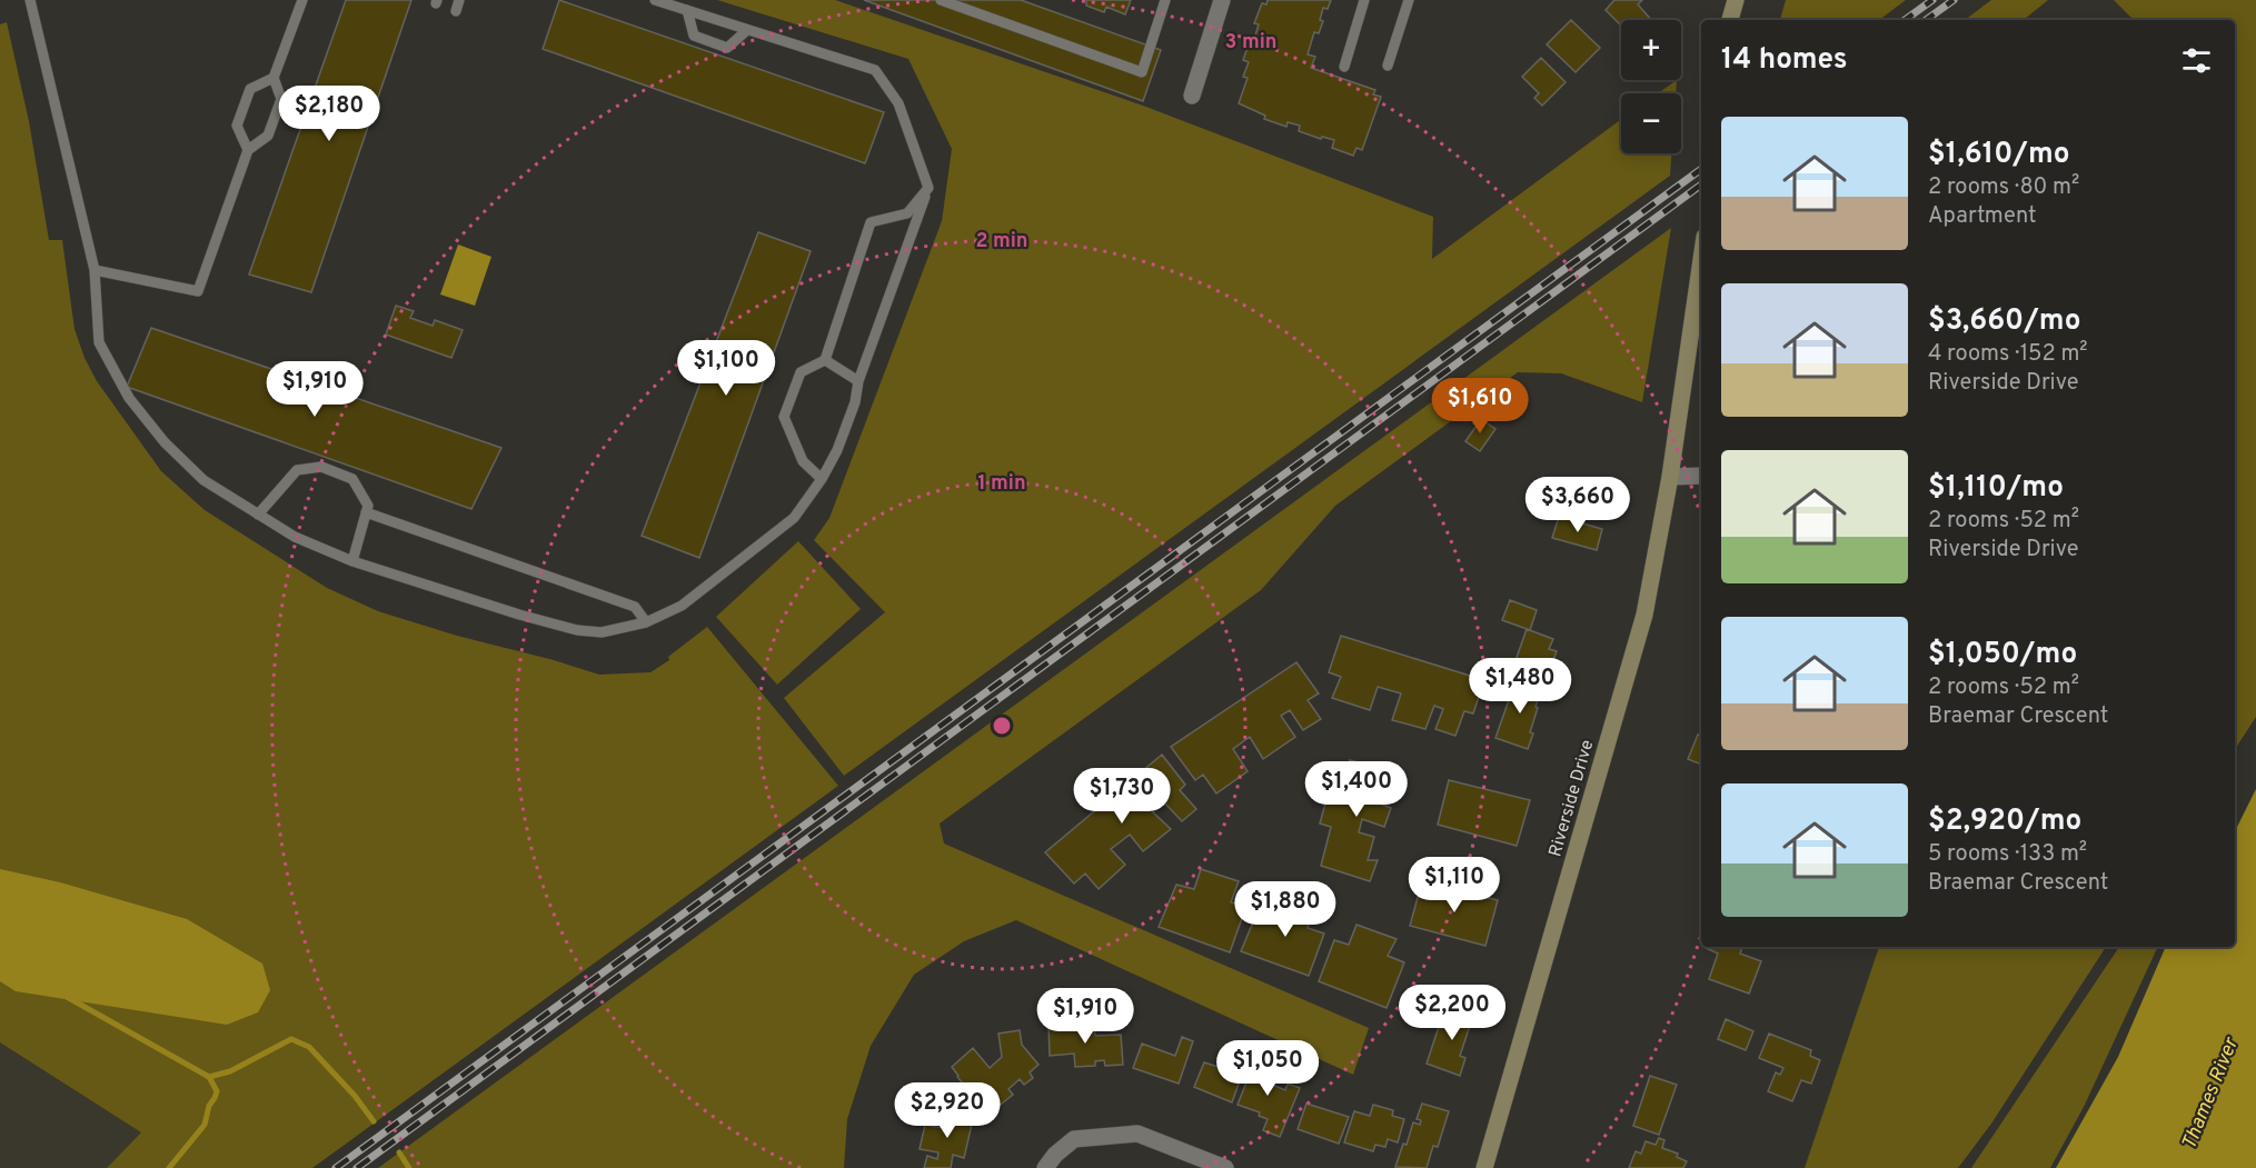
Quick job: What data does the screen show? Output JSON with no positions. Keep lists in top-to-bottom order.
{
  "streets": {
    "main road": ["Riverside Drive"]
  },
  "water": ["Thames River"],
  "page": {
    "map_buttons": ["+", "−"],
    "heading": "14 homes",
    "price": [
      "$2,180",
      "$1,100",
      "$1,910",
      "$1,610",
      "$3,660",
      "$1,480",
      "$1,400",
      "$1,730",
      "$1,110",
      "$1,880",
      "$2,200",
      "$1,910",
      "$1,050",
      "$2,920"
    ],
    "list": [
      {
        "name": "$1,610/mo",
        "note": "2 rooms · 80 m² · Apartment"
      },
      {
        "name": "$3,660/mo",
        "note": "4 rooms · 152 m² · Riverside Drive"
      },
      {
        "name": "$1,110/mo",
        "note": "2 rooms · 52 m² · Riverside Drive"
      },
      {
        "name": "$1,050/mo",
        "note": "2 rooms · 52 m² · Braemar Crescent"
      },
      {
        "name": "$2,920/mo",
        "note": "5 rooms · 133 m² · Braemar Crescent"
      }
    ]
  },
  "rings": ["3 min", "2 min", "1 min"]
}
